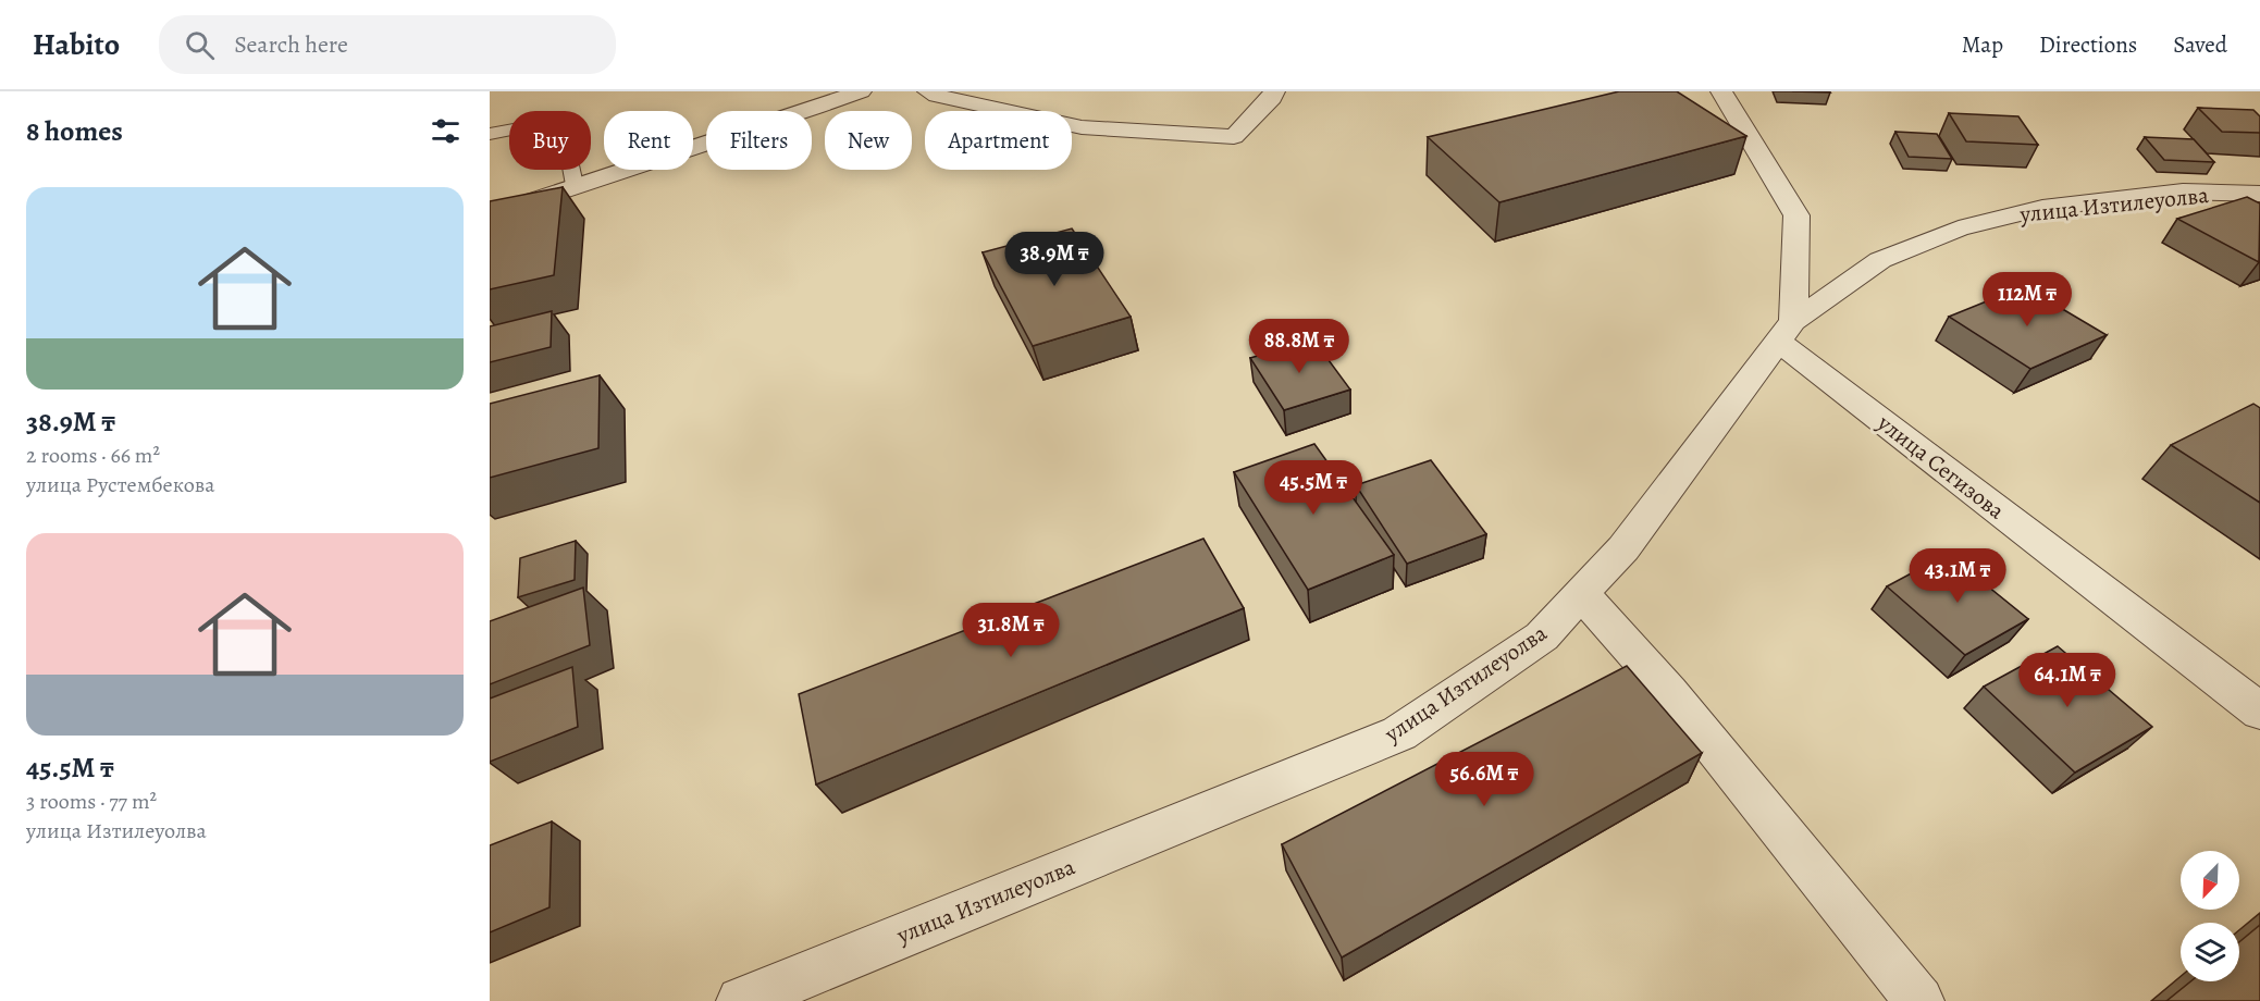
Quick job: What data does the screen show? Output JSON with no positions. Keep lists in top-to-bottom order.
{
  "streets": {
    "street": ["улица Изтилеуолва", "улица Сегизова"]
  },
  "crossings": [
    ["улица Изтилеуолва", "улица Сегизова"]
  ],
  "north": "bottom left",
  "page": {
    "header": "Habito",
    "search": "Search here",
    "nav": ["Map", "Directions", "Saved"],
    "heading": "8 homes",
    "chip": [
      "Buy",
      "Rent",
      "Filters",
      "New",
      "Apartment"
    ],
    "list": [
      {
        "name": "38.9M ₸",
        "note": "2 rooms · 66 m² · улица Рустембекова"
      },
      {
        "name": "45.5M ₸",
        "note": "3 rooms · 77 m² · улица Изтилеуолва"
      }
    ],
    "price": [
      "38.9M ₸",
      "112M ₸",
      "88.8M ₸",
      "45.5M ₸",
      "43.1M ₸",
      "31.8M ₸",
      "64.1M ₸",
      "56.6M ₸"
    ]
  }
}
